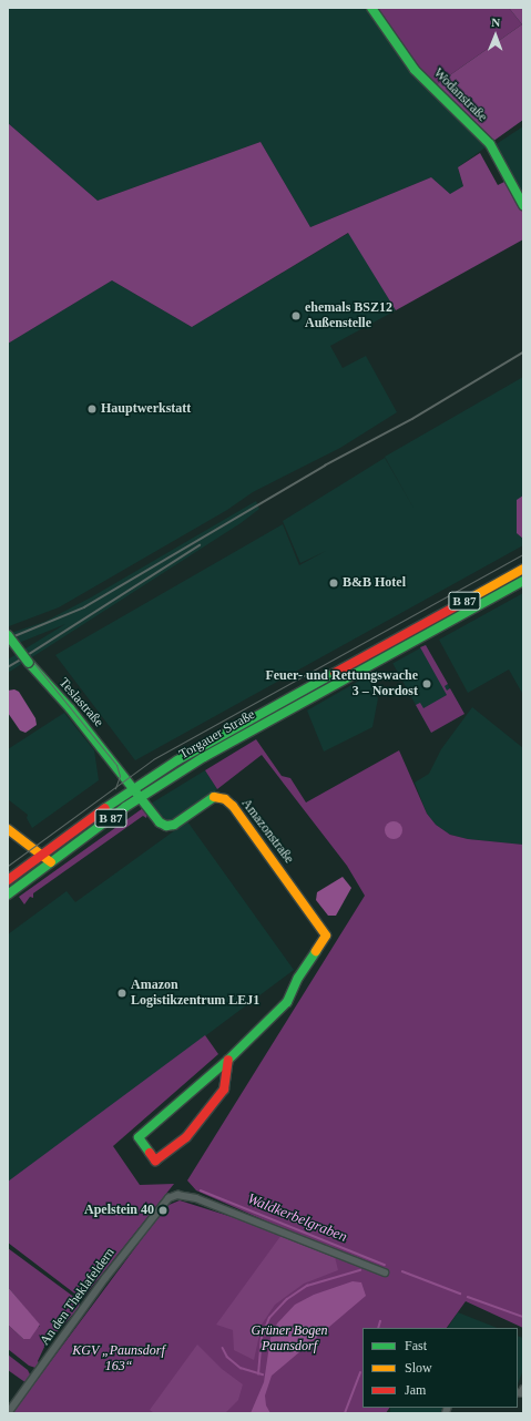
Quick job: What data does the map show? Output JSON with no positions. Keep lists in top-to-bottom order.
{
  "streets": {
    "main road": [
      "Wodanstraße",
      "B 87",
      "Teslastraße",
      "Torgauer Straße",
      "Amazonstraße"
    ],
    "street": ["An den Theklafeldern"]
  },
  "crossings": [
    ["Teslastraße", "Torgauer Straße"],
    ["Teslastraße", "Amazonstraße"],
    ["Torgauer Straße", "Amazonstraße"]
  ],
  "water": ["Waldkerbelgraben"],
  "parks": ["Grüner Bogen Paunsdorf", "KGV „Paunsdorf 163“"],
  "places": [
    "ehemals BSZ12 Außenstelle",
    "Hauptwerkstatt",
    "B&B Hotel",
    "Feuer- und Rettungswache 3 – Nordost",
    "Amazon Logistikzentrum LEJ1",
    "Apelstein 40"
  ],
  "legend": ["Fast", "Slow", "Jam"],
  "north": "top"
}
